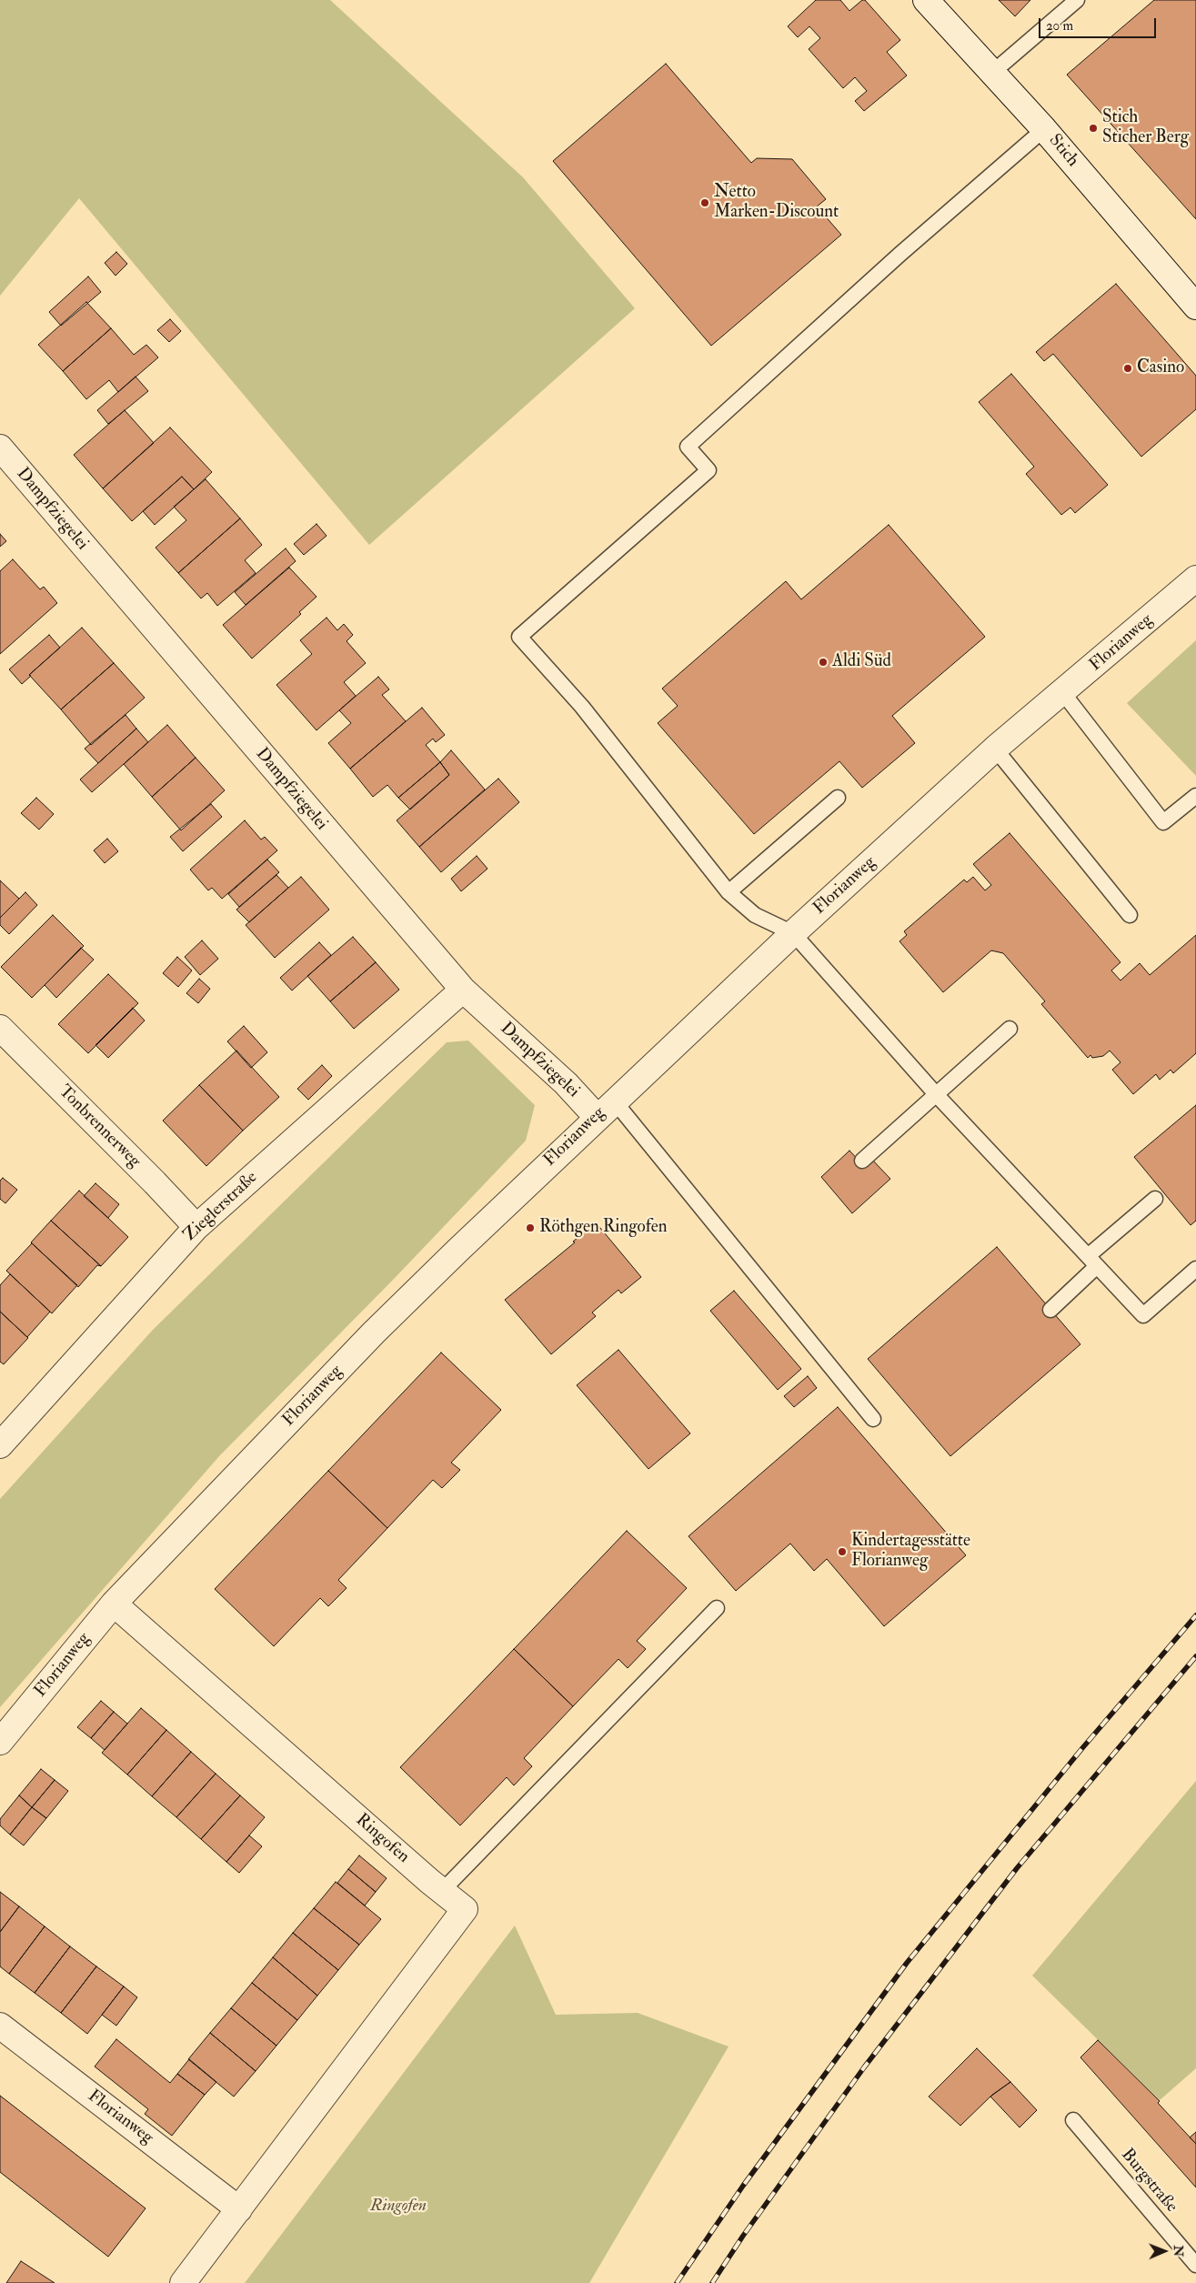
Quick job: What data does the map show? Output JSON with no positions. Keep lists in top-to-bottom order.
{
  "streets": {
    "street": [
      "Stich",
      "Dampfziegelei",
      "Florianweg",
      "Tonbrennerweg",
      "Zieglerstraße",
      "Ringofen"
    ],
    "lane": ["Burgstraße"]
  },
  "crossings": [
    ["Dampfziegelei", "Florianweg"],
    ["Dampfziegelei", "Zieglerstraße"],
    ["Florianweg", "Ringofen"],
    ["Tonbrennerweg", "Zieglerstraße"]
  ],
  "parks": ["Ringofen"],
  "places": [
    "Stich Sticher Berg",
    "Netto Marken-Discount",
    "Casino",
    "Aldi Süd",
    "Röthgen Ringofen",
    "Kindertagesstätte Florianweg"
  ],
  "scale_bar": "20 m",
  "north": "right"
}
